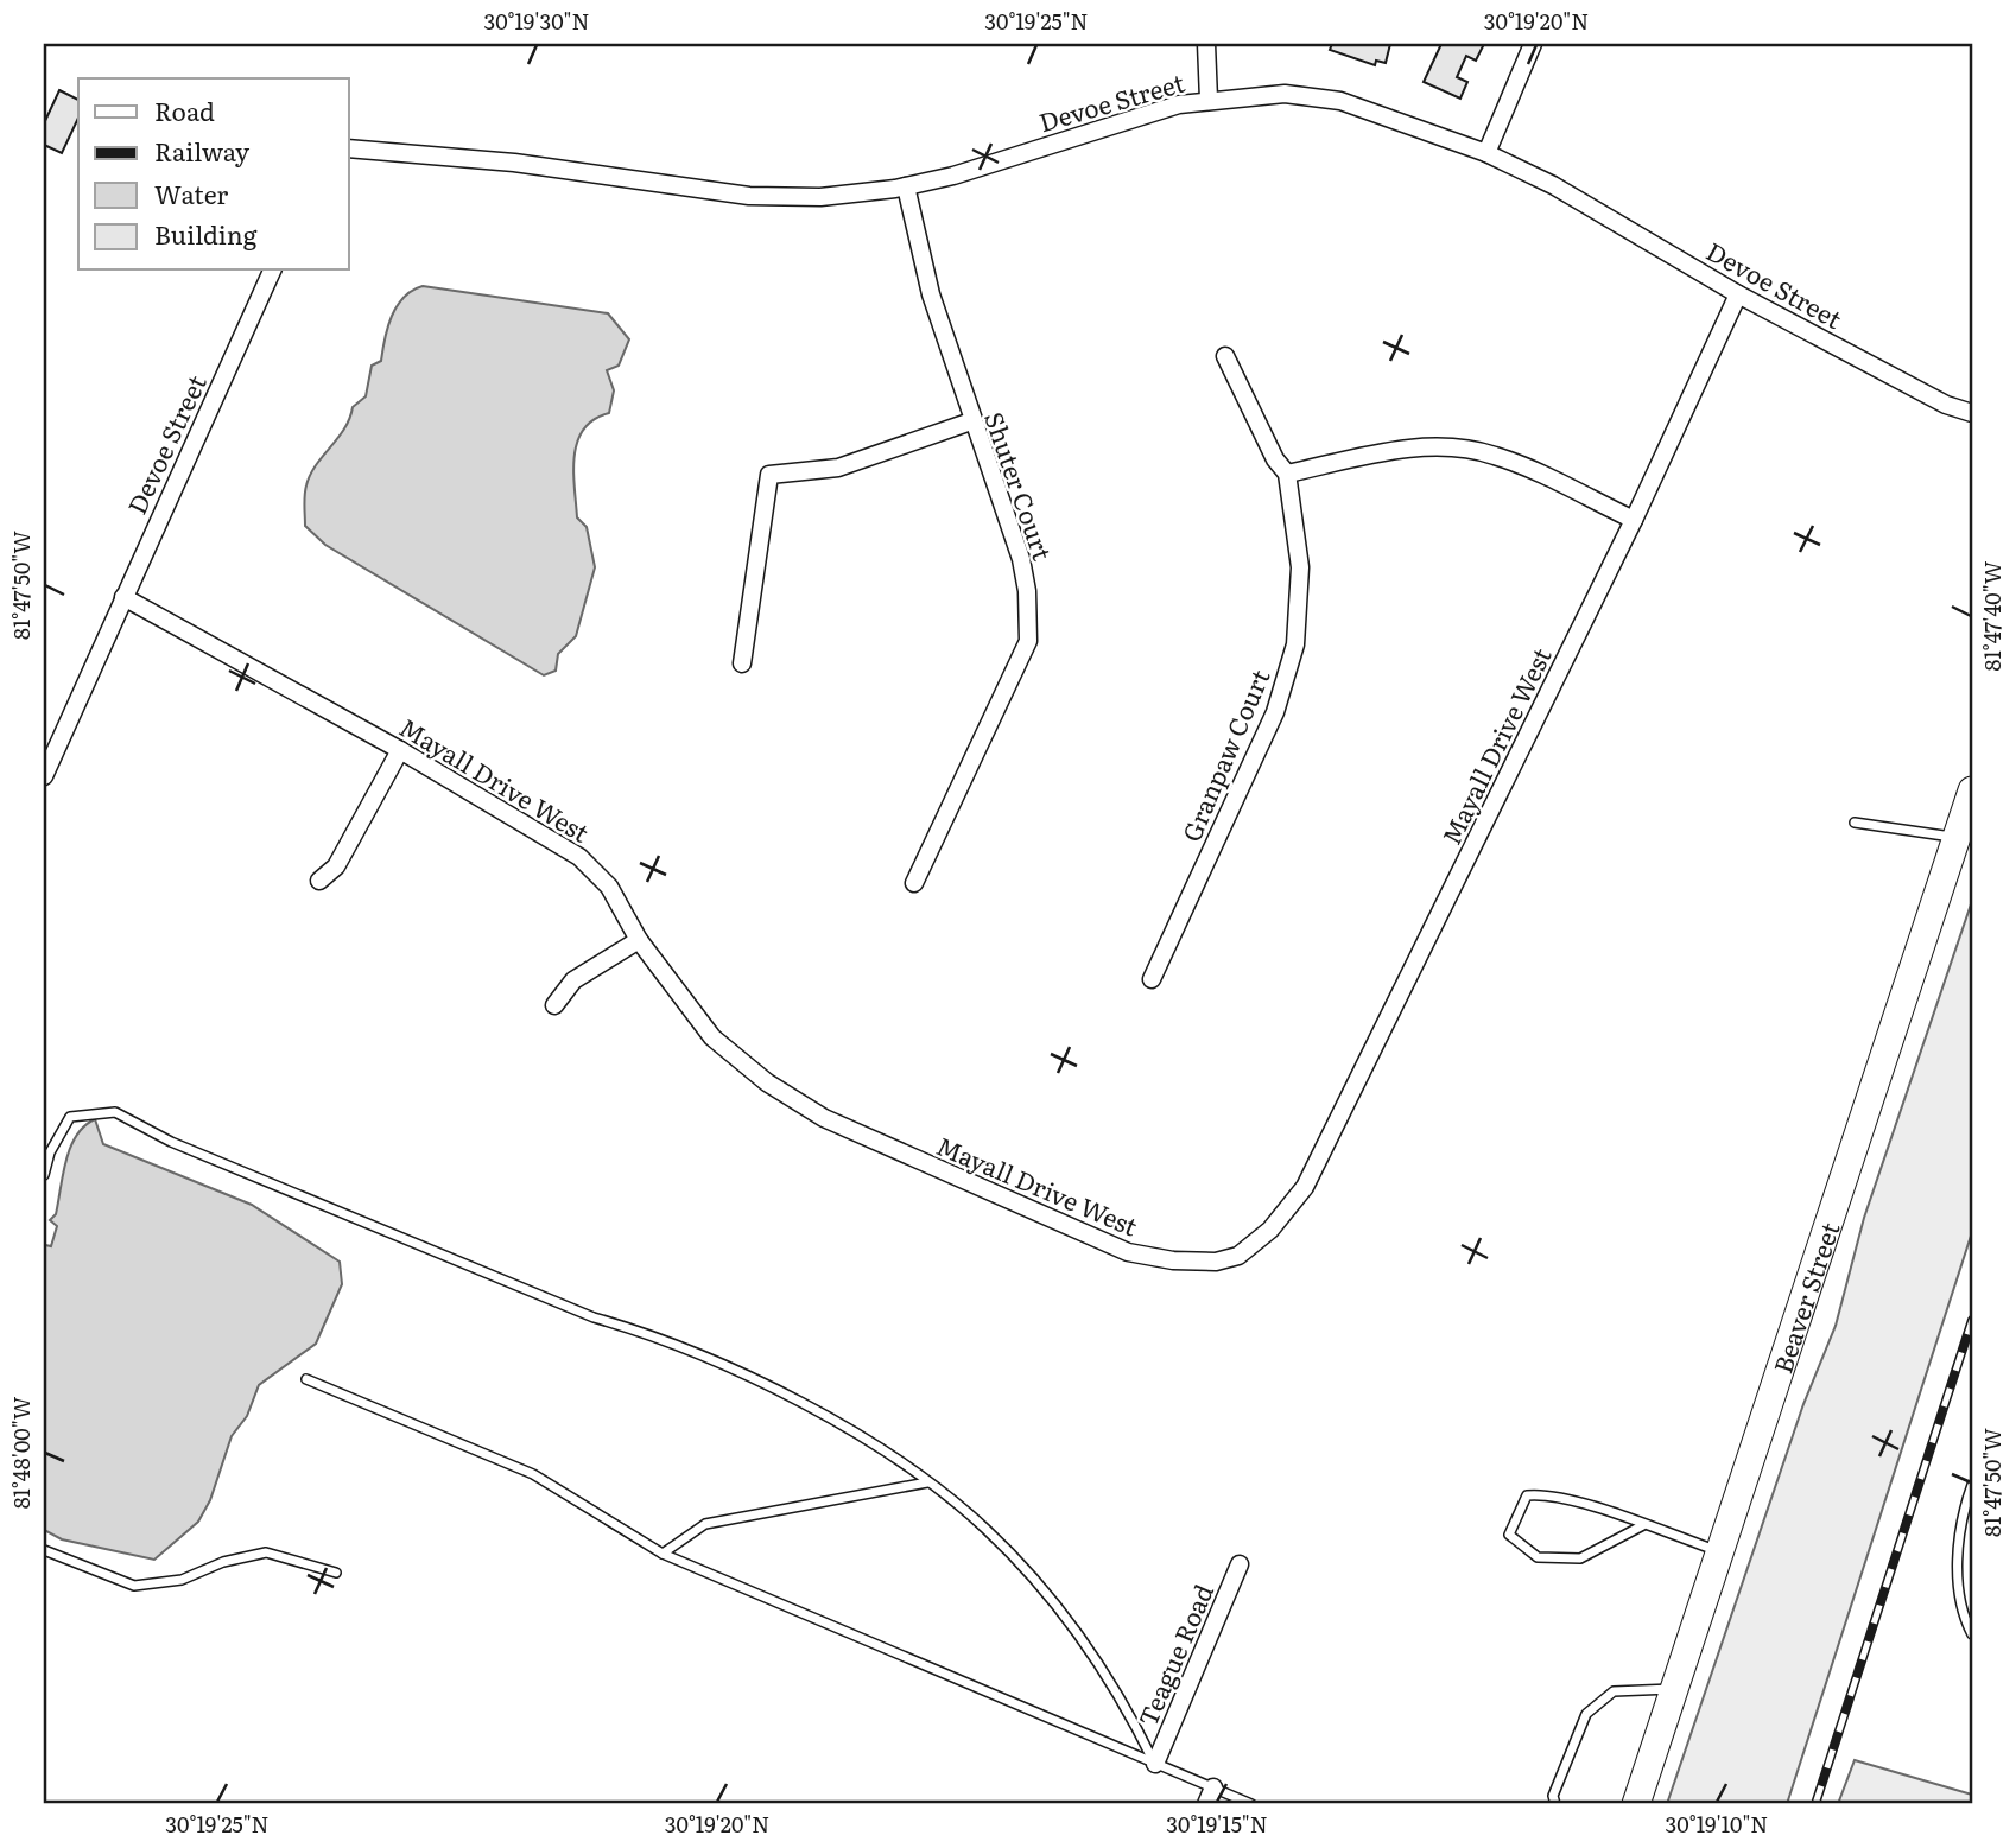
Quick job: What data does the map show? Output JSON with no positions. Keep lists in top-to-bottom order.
{
  "streets": {
    "main road": ["Beaver Street"],
    "street": [
      "Devoe Street",
      "Shuter Court",
      "Mayall Drive West",
      "Granpaw Court",
      "Teague Road"
    ]
  },
  "crossings": [
    ["Devoe Street", "Shuter Court"],
    ["Devoe Street", "Mayall Drive West"]
  ],
  "legend": [
    "Road",
    "Railway",
    "Water",
    "Building"
  ],
  "coordinates": [
    "30°19'30\"N",
    "30°19'25\"N",
    "30°19'20\"N",
    "81°47'50\"W",
    "81°47'40\"W",
    "81°48'00\"W",
    "30°19'15\"N",
    "30°19'10\"N"
  ]
}
